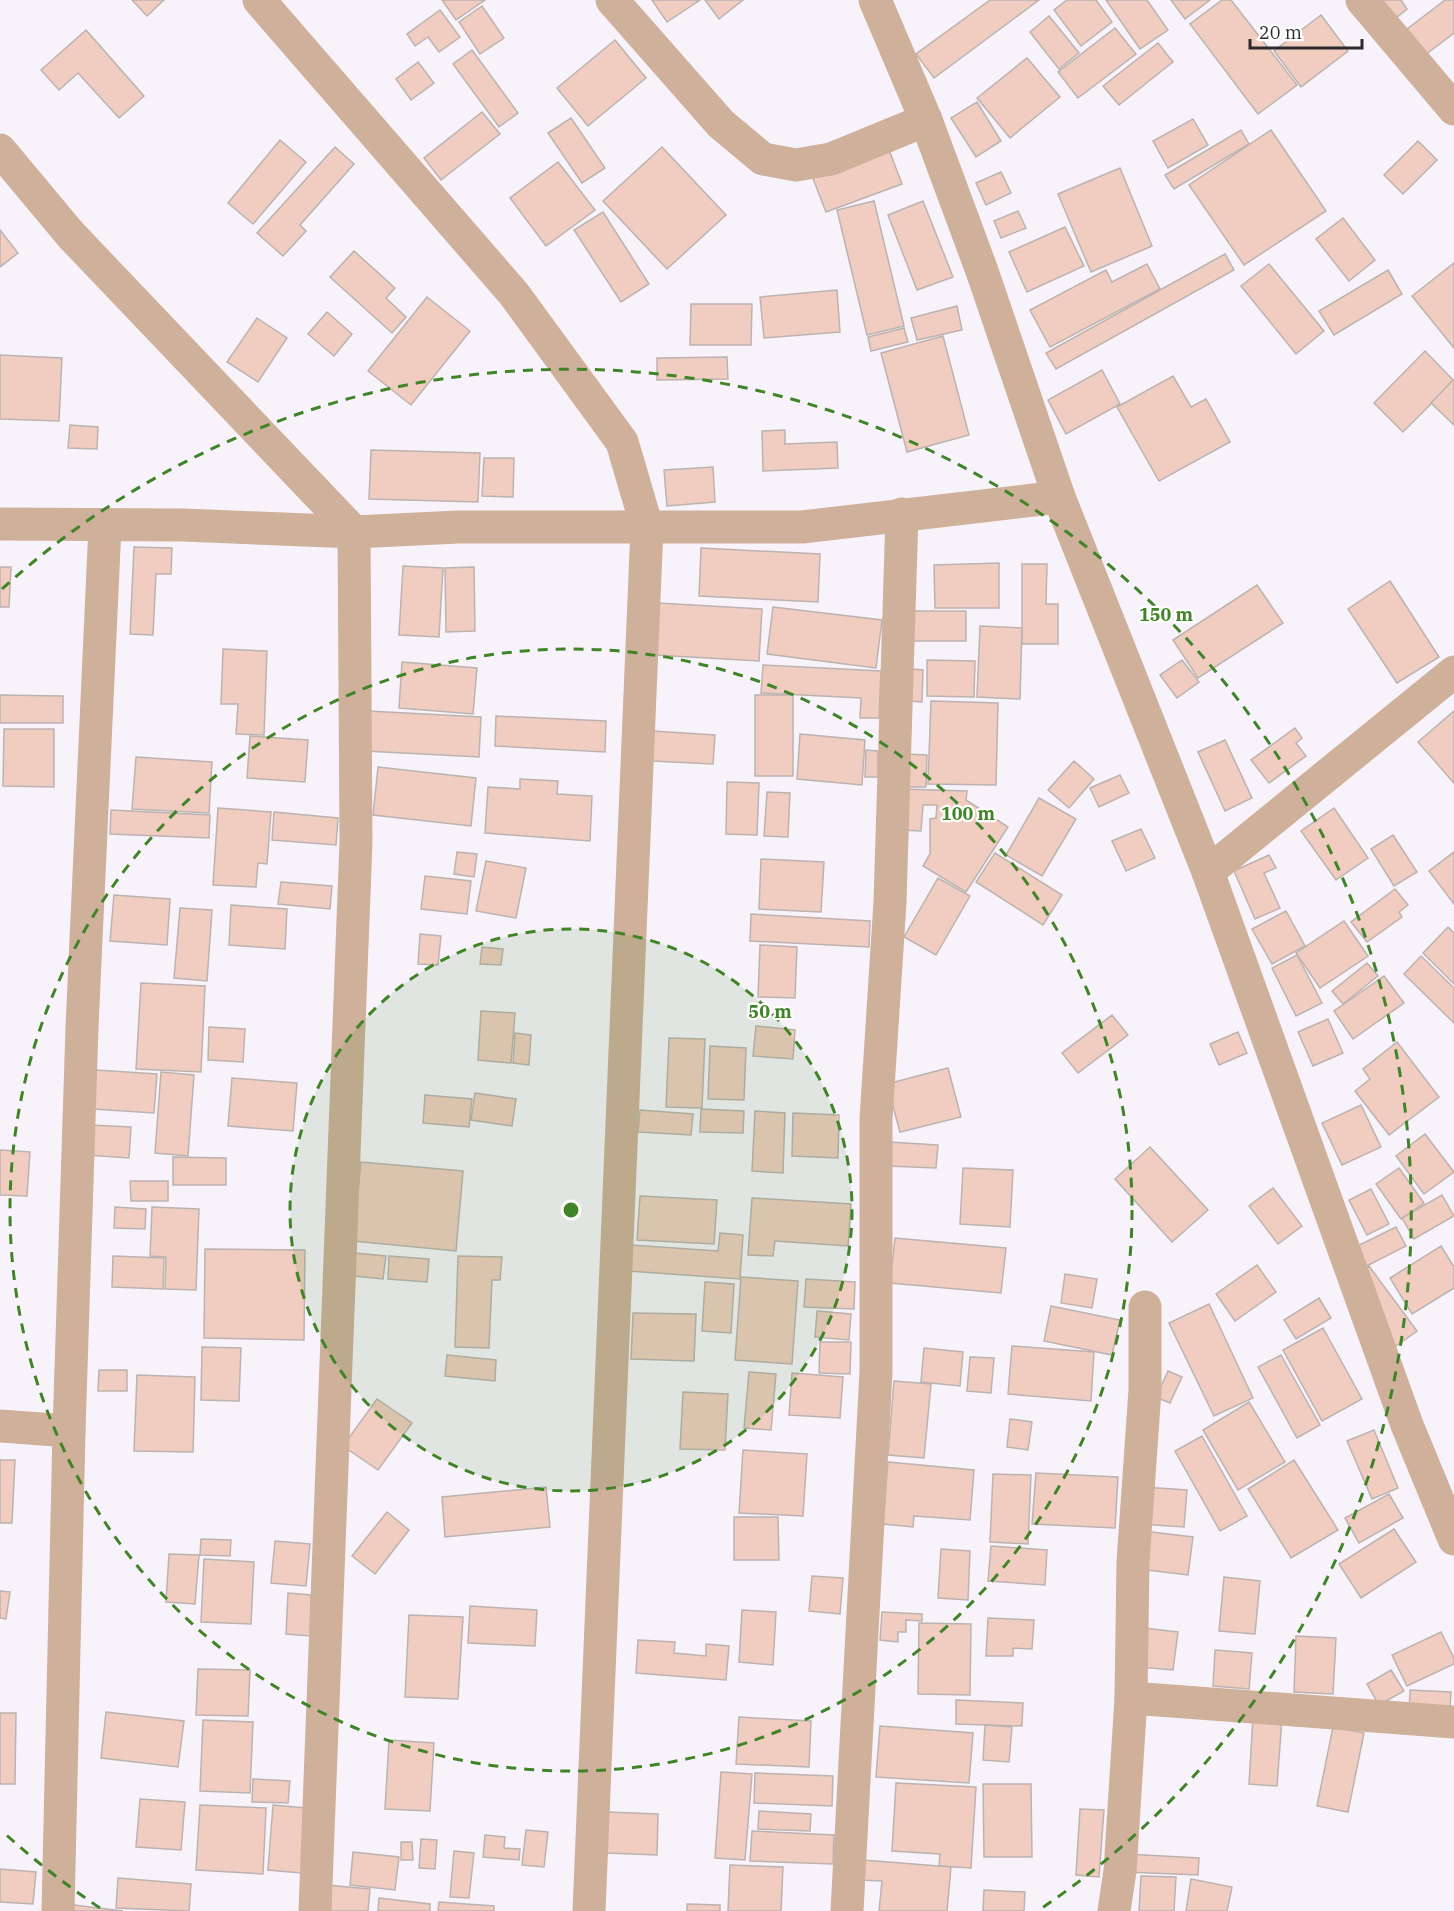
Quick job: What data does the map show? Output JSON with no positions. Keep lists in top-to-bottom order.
{
  "scale_bar": "20 m",
  "rings": ["150 m", "100 m", "50 m"]
}
